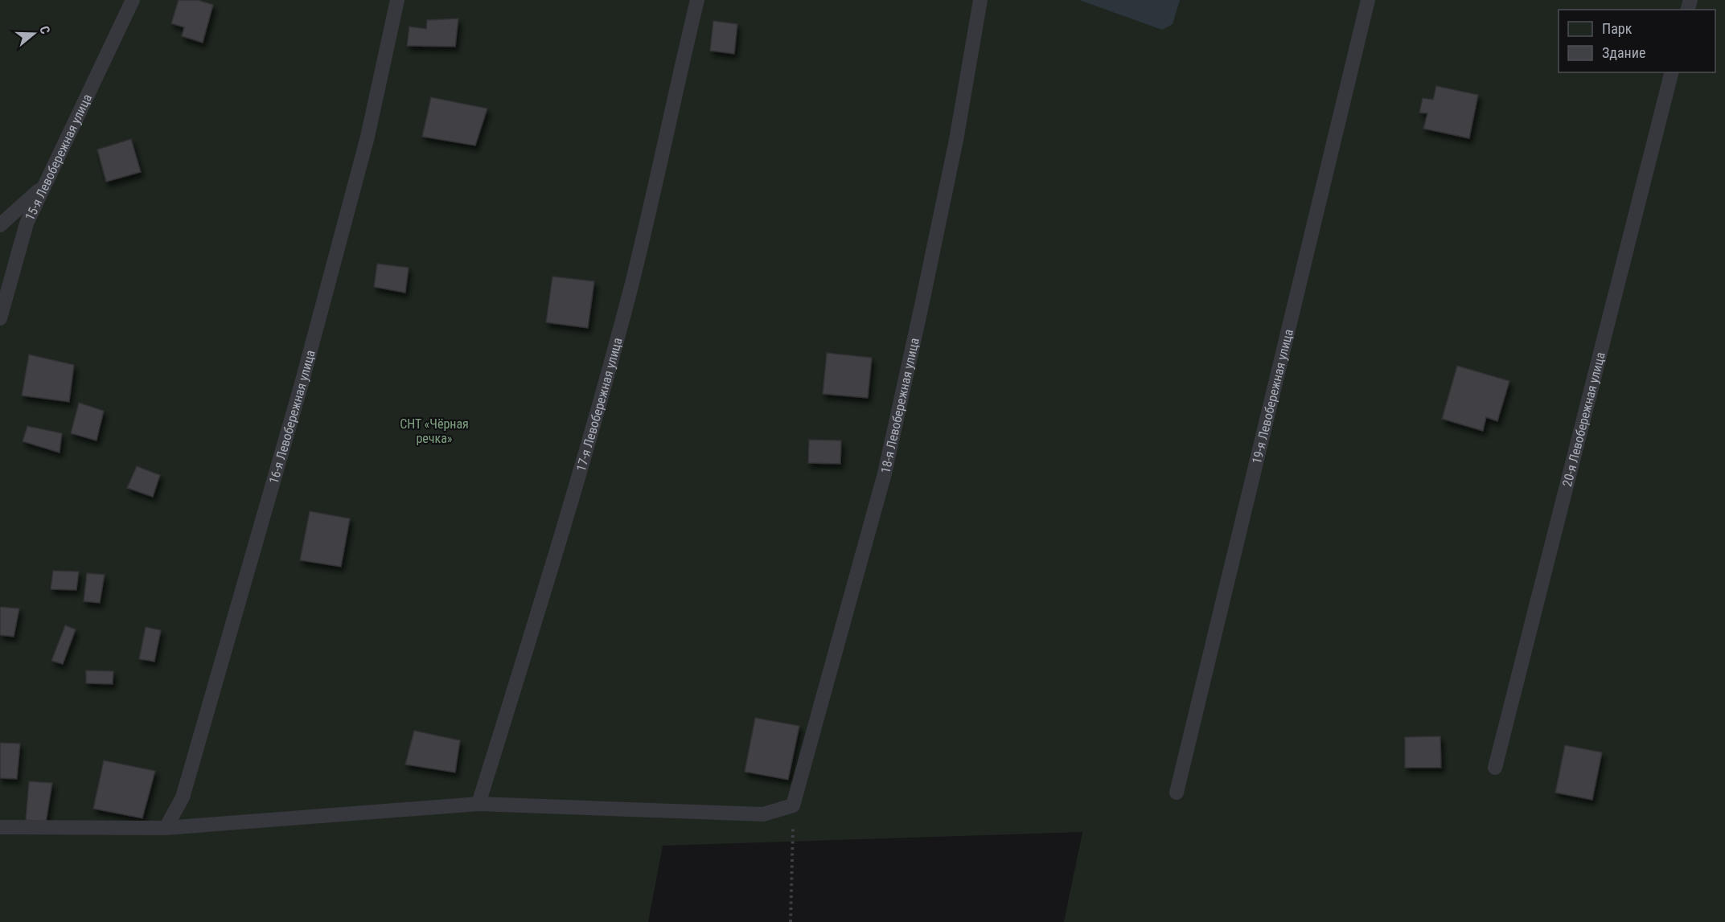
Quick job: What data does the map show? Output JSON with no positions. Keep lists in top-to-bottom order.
{
  "streets": {
    "lane": [
      "15-я Левобережная улица",
      "19-я Левобережная улица",
      "17-я Левобережная улица",
      "18-я Левобережная улица",
      "16-я Левобережная улица",
      "20-я Левобережная улица"
    ]
  },
  "parks": ["СНТ «Чёрная речка»"],
  "legend": ["Парк", "Здание"],
  "north": "right"
}
